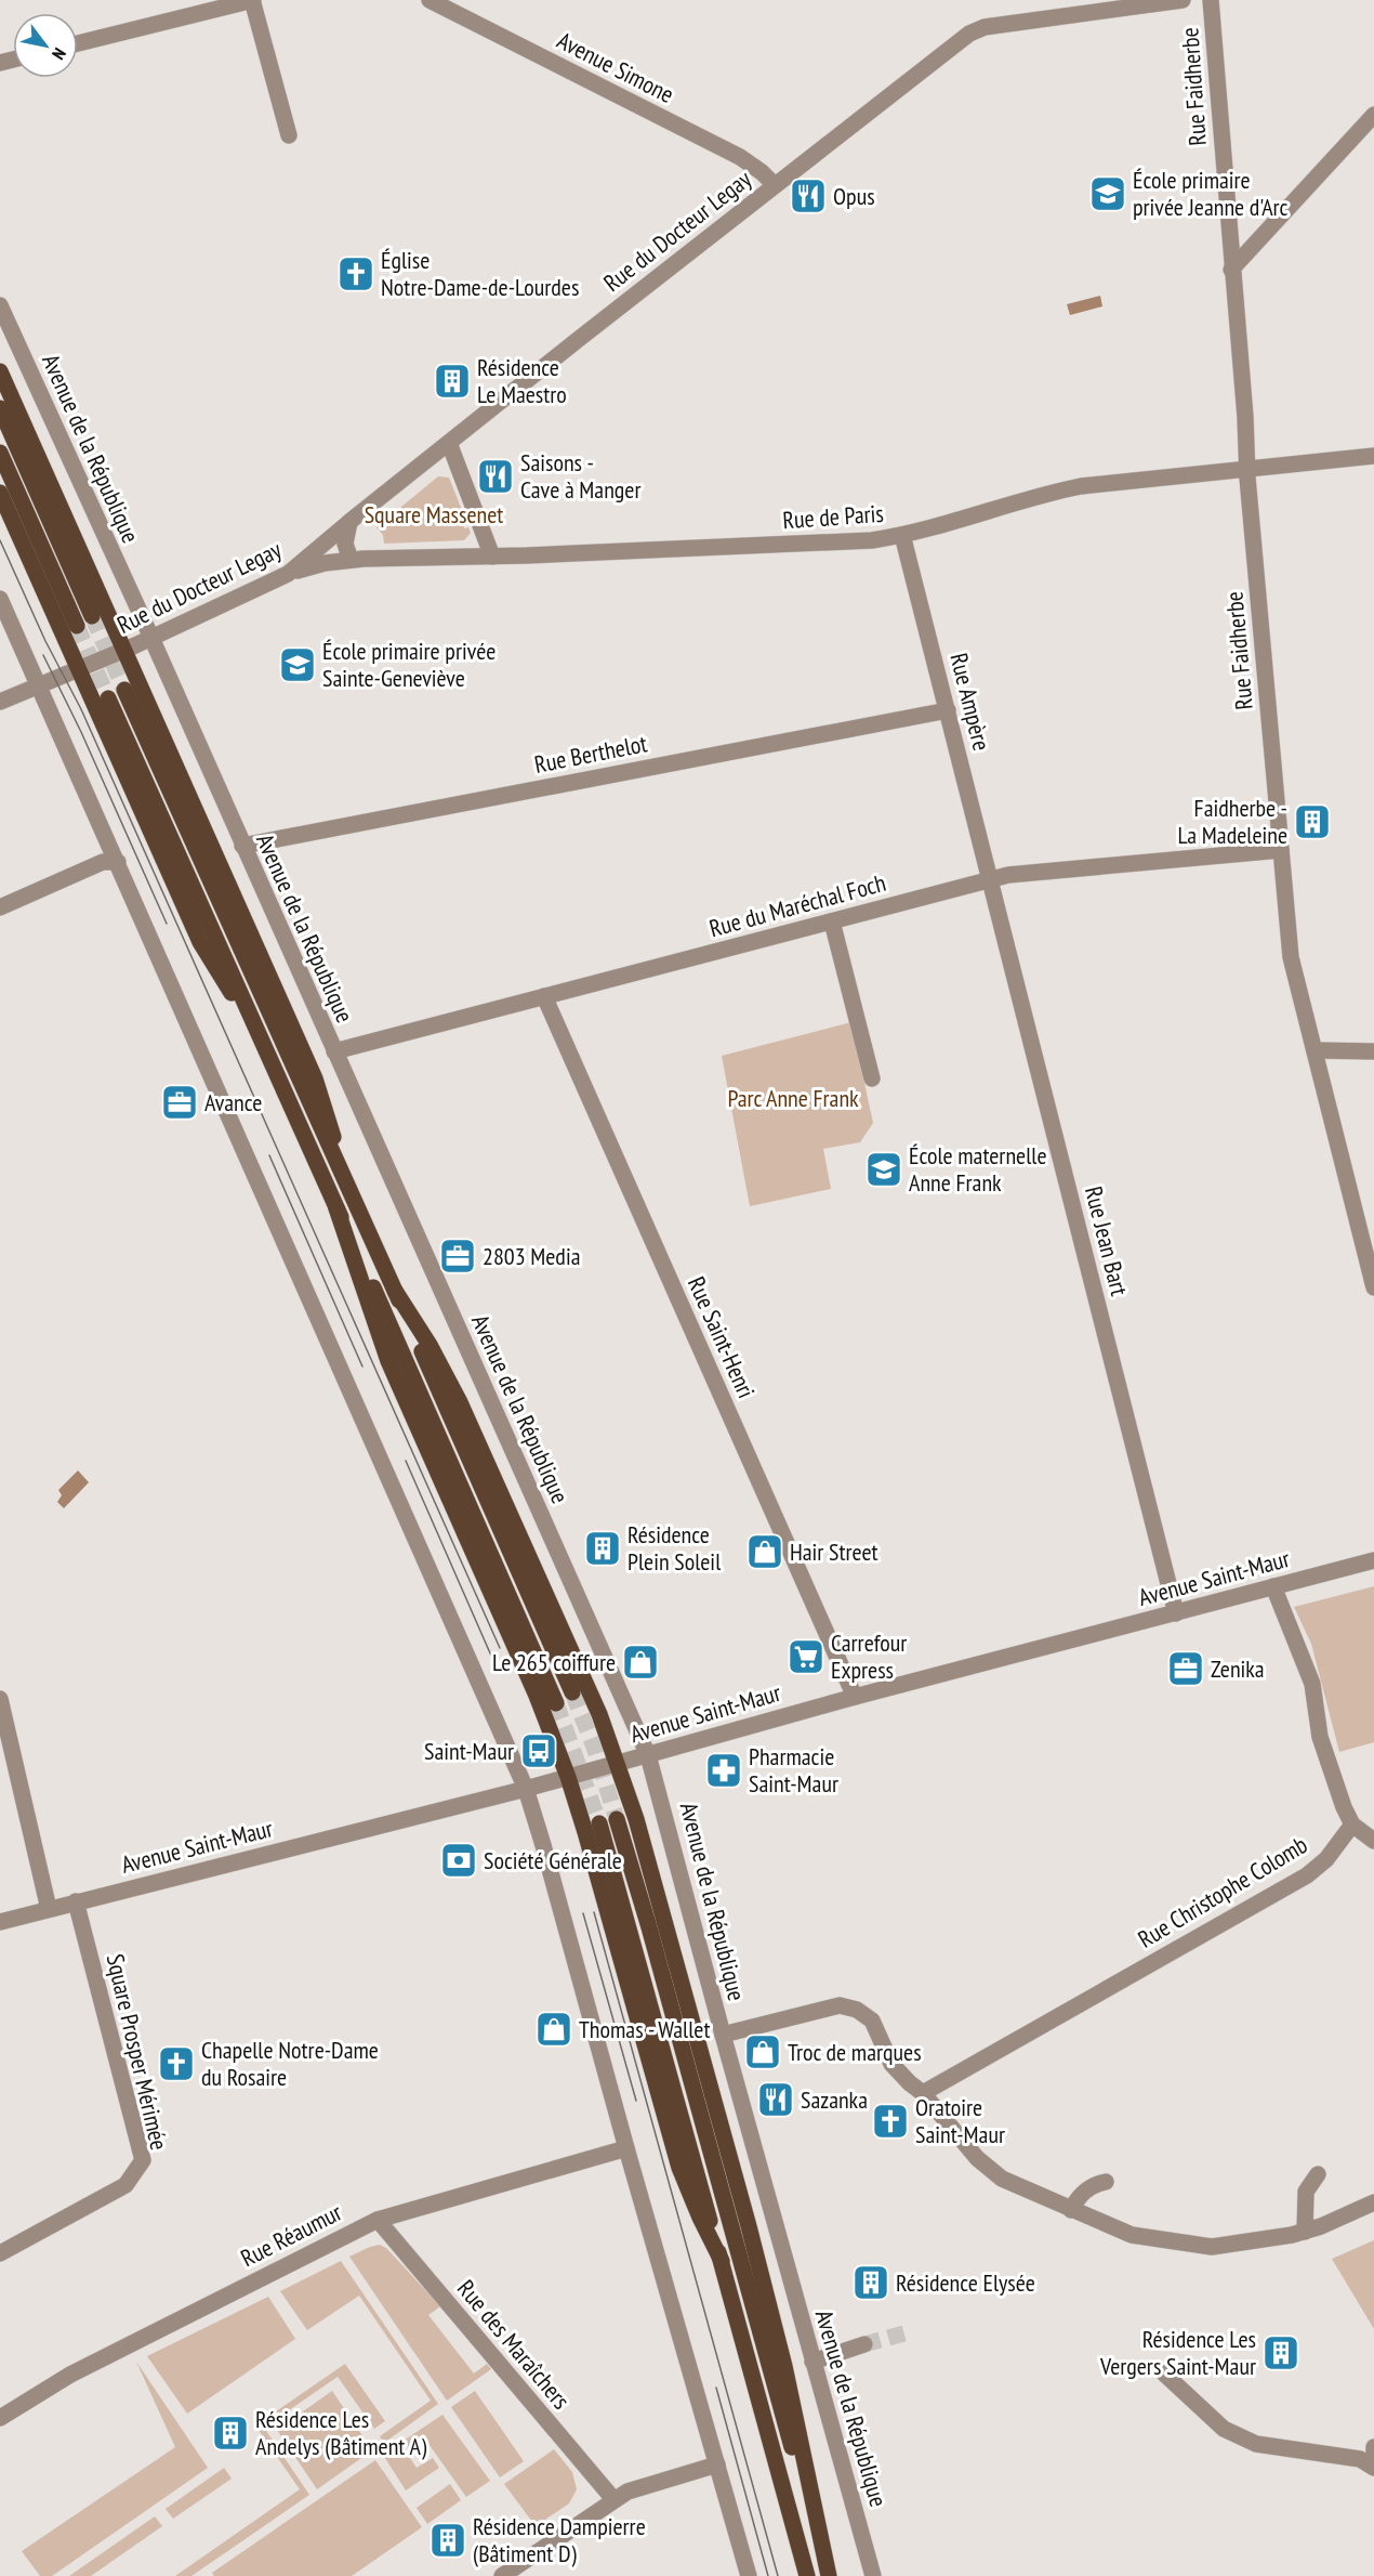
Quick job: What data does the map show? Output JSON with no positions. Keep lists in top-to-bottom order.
{
  "streets": {
    "street": [
      "Avenue Simone",
      "Rue Faidherbe",
      "Rue du Docteur Legay",
      "Avenue de la République",
      "Rue de Paris",
      "Rue Ampère",
      "Rue Berthelot",
      "Rue du Maréchal Foch",
      "Rue Jean Bart",
      "Rue Saint-Henri",
      "Avenue Saint-Maur",
      "Rue Christophe Colomb",
      "Square Prosper Mérimée",
      "Rue Réaumur",
      "Rue des Maraîchers"
    ]
  },
  "crossings": [
    ["Avenue Simone", "Rue du Docteur Legay"],
    ["Rue Faidherbe", "Rue de Paris"],
    ["Rue Faidherbe", "Rue du Maréchal Foch"],
    ["Rue du Docteur Legay", "Avenue de la République"],
    ["Rue du Docteur Legay", "Rue de Paris"],
    ["Avenue de la République", "Rue Berthelot"],
    ["Avenue de la République", "Rue du Maréchal Foch"],
    ["Avenue de la République", "Avenue Saint-Maur"],
    ["Rue de Paris", "Rue Ampère"],
    ["Rue Ampère", "Rue Berthelot"],
    ["Rue Ampère", "Rue du Maréchal Foch"],
    ["Rue Ampère", "Rue Jean Bart"],
    ["Rue du Maréchal Foch", "Rue Jean Bart"],
    ["Rue du Maréchal Foch", "Rue Saint-Henri"],
    ["Rue Jean Bart", "Avenue Saint-Maur"],
    ["Rue Saint-Henri", "Avenue Saint-Maur"],
    ["Avenue Saint-Maur", "Square Prosper Mérimée"],
    ["Rue Réaumur", "Rue des Maraîchers"]
  ],
  "parks": ["Square Massenet", "Parc Anne Frank"],
  "places": {
    "school or university": ["École primaire privée Jeanne d'Arc", "École primaire privée Sainte-Geneviève", "École maternelle Anne Frank"],
    "restaurant": ["Opus", "Saisons - Cave à Manger", "Sazanka"],
    "church": ["Église Notre-Dame-de-Lourdes", "Chapelle Notre-Dame du Rosaire", "Oratoire Saint-Maur"],
    "building": [
      "Résidence Le Maestro",
      "Faidherbe - La Madeleine",
      "Résidence Plein Soleil",
      "Résidence Elysée",
      "Résidence Les Vergers Saint-Maur",
      "Résidence Les Andelys (Bâtiment A)",
      "Résidence Dampierre (Bâtiment D)"
    ],
    "office": ["Avance", "2803 Media", "Zenika"],
    "shop": [
      "Hair Street",
      "Le 265 coiffure",
      "Thomas - Wallet",
      "Troc de marques"
    ],
    "supermarket": ["Carrefour Express"],
    "bus stop": ["Saint-Maur"],
    "pharmacy": ["Pharmacie Saint-Maur"],
    "bank": ["Société Générale"]
  },
  "north": "bottom right"
}
